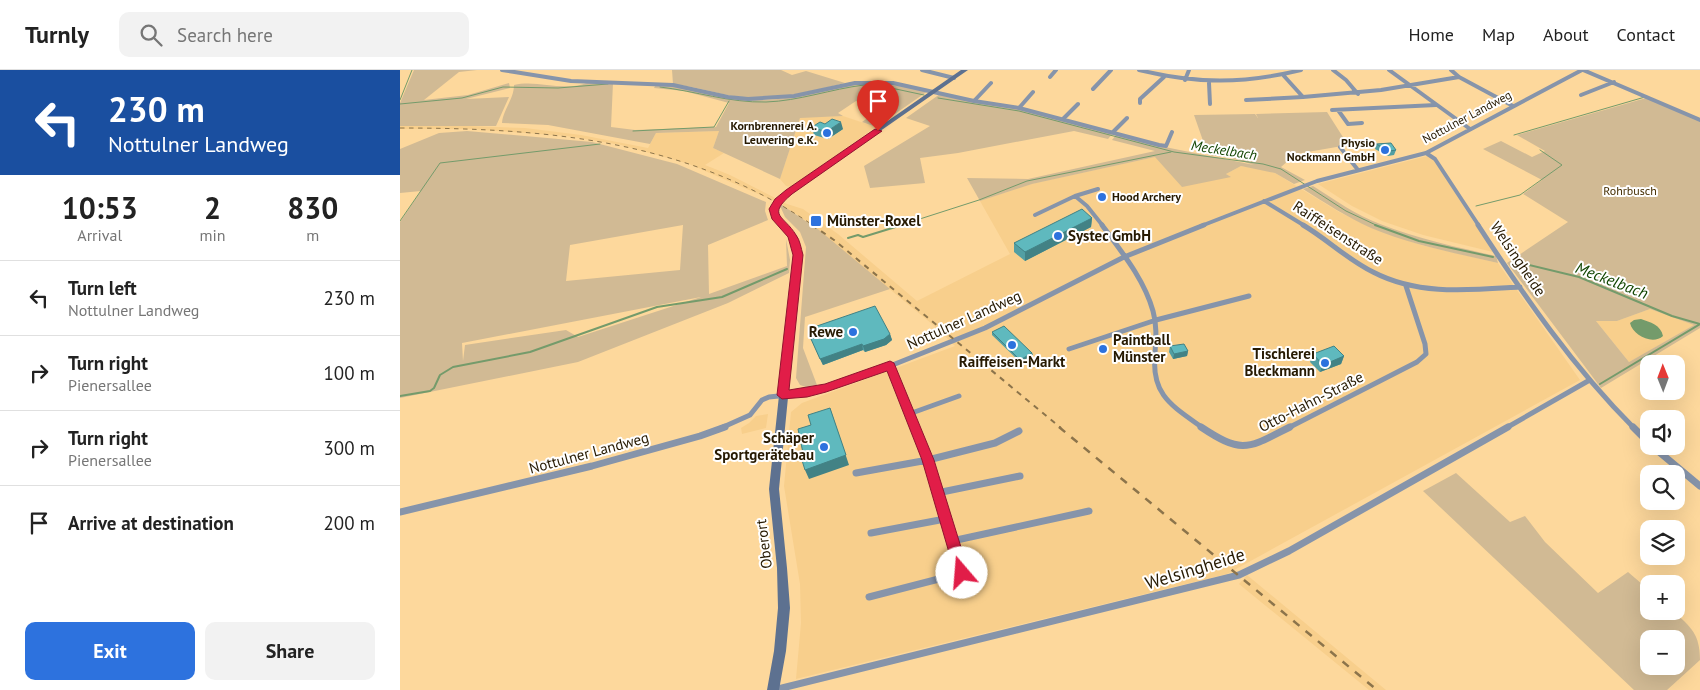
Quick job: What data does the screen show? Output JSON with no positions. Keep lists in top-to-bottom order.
{
  "streets": {
    "main road": ["Oberort"],
    "street": [
      "Nottulner Landweg",
      "Raiffeisenstraße",
      "Welsingheide",
      "Otto-Hahn-Straße"
    ]
  },
  "crossings": [
    ["Nottulner Landweg", "Raiffeisenstraße"],
    ["Nottulner Landweg", "Welsingheide"],
    ["Nottulner Landweg", "Otto-Hahn-Straße"],
    ["Nottulner Landweg", "Oberort"],
    ["Raiffeisenstraße", "Welsingheide"],
    ["Raiffeisenstraße", "Otto-Hahn-Straße"],
    ["Welsingheide", "Oberort"]
  ],
  "water": ["Meckelbach"],
  "parks": ["Rohrbusch"],
  "places": {
    "other": [
      "Kornbrennerei A. Leuvering e.K.",
      "Physio Nockmann GmbH",
      "Hood Archery",
      "Systec GmbH",
      "Rewe",
      "Raiffeisen-Markt",
      "Paintball Münster",
      "Tischlerei Bleckmann",
      "Schäper Sportgerätebau"
    ],
    "transit": ["Münster-Roxel"]
  },
  "north": "top",
  "page": {
    "header": "Turnly",
    "search": "Search here",
    "nav": [
      "Home",
      "Map",
      "About",
      "Contact"
    ],
    "turn": ["230 m", "Nottulner Landweg"],
    "eta": [
      "10:53",
      "Arrival",
      "2",
      "min",
      "830",
      "m"
    ],
    "list": [
      {
        "name": "Turn left",
        "note": "Nottulner Landweg",
        "value": "230 m"
      },
      {
        "name": "Turn right",
        "note": "Pienersallee",
        "value": "100 m"
      },
      {
        "name": "Turn right",
        "note": "Pienersallee",
        "value": "300 m"
      },
      {
        "name": "Arrive at destination",
        "value": "200 m"
      }
    ],
    "map_buttons": ["+", "−"],
    "buttons": ["Exit", "Share"]
  }
}
